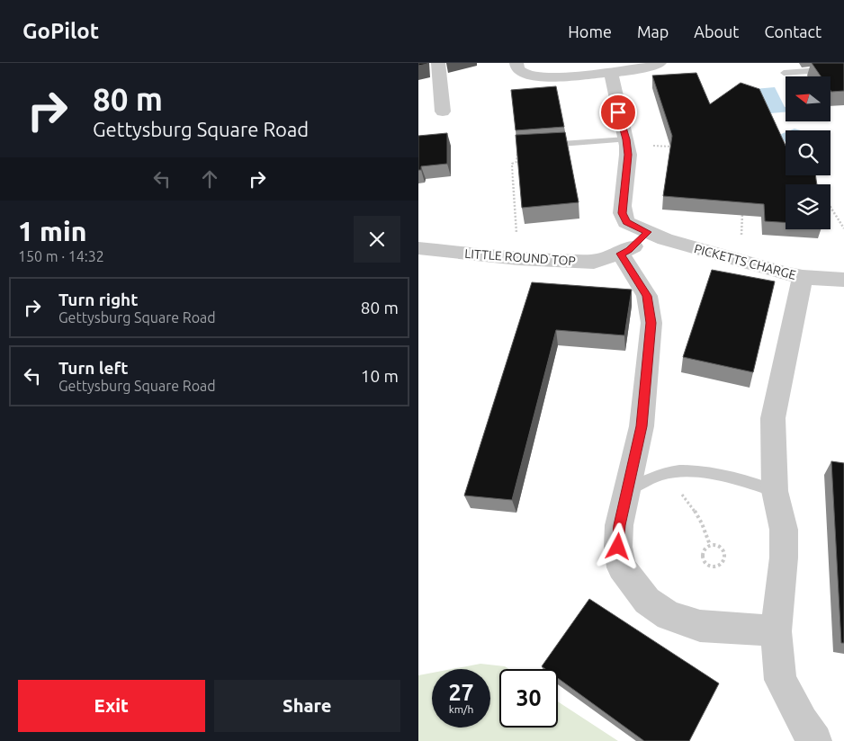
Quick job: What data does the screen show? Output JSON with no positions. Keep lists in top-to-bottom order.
{
  "streets": {
    "street": ["LITTLE ROUND TOP", "PICKETTS CHARGE"]
  },
  "crossings": [
    ["LITTLE ROUND TOP", "PICKETTS CHARGE"]
  ],
  "north": "left",
  "page": {
    "header": "GoPilot",
    "nav": [
      "Home",
      "Map",
      "About",
      "Contact"
    ],
    "turn": ["80 m", "Gettysburg Square Road"],
    "heading": ["1 min", "150 m · 14:32"],
    "list": [
      {
        "name": "Turn right",
        "note": "Gettysburg Square Road",
        "value": "80 m"
      },
      {
        "name": "Turn left",
        "note": "Gettysburg Square Road",
        "value": "10 m"
      }
    ],
    "speed": "27 km/h",
    "limit": "30",
    "buttons": ["Exit", "Share"]
  }
}
